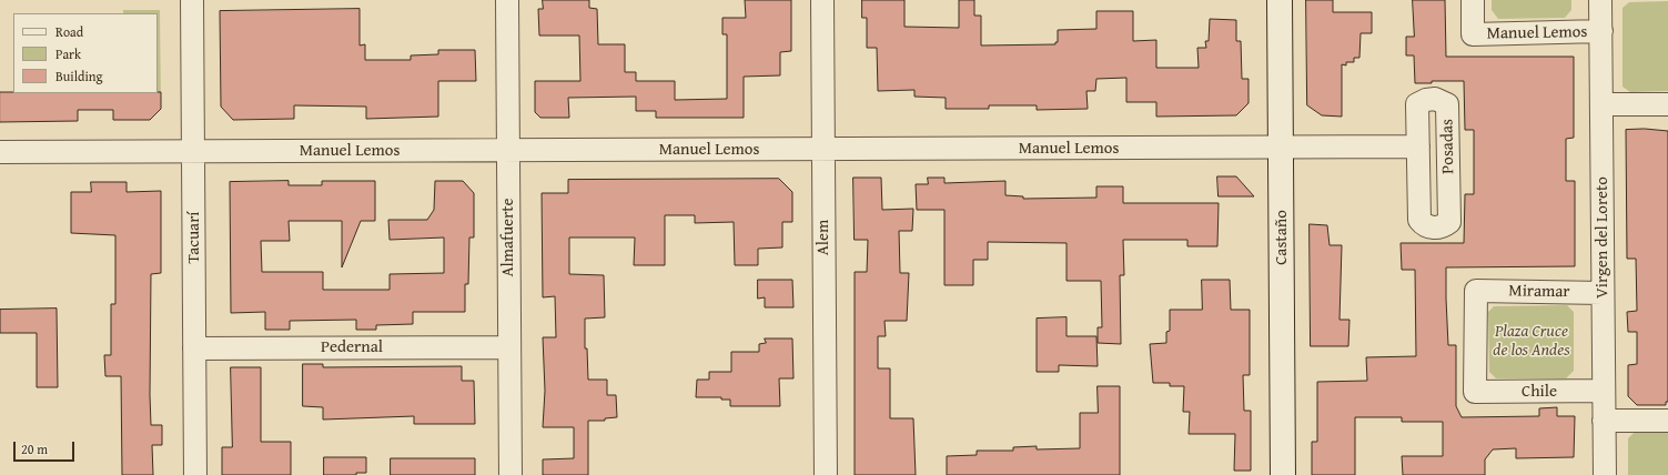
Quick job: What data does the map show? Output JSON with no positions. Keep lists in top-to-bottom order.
{
  "streets": {
    "street": [
      "Manuel Lemos",
      "Posadas",
      "Tacuarí",
      "Almafuerte",
      "Alem",
      "Castaño",
      "Virgen del Loreto",
      "Miramar",
      "Pedernal",
      "Chile"
    ]
  },
  "crossings": [
    ["Manuel Lemos", "Posadas"],
    ["Manuel Lemos", "Tacuarí"],
    ["Manuel Lemos", "Almafuerte"],
    ["Manuel Lemos", "Alem"],
    ["Manuel Lemos", "Castaño"],
    ["Manuel Lemos", "Virgen del Loreto"],
    ["Tacuarí", "Pedernal"],
    ["Almafuerte", "Pedernal"],
    ["Virgen del Loreto", "Miramar"],
    ["Virgen del Loreto", "Chile"],
    ["Miramar", "Chile"]
  ],
  "parks": ["Plaza Cruce de los Andes"],
  "legend": ["Road", "Park", "Building"],
  "scale_bar": "20 m"
}
